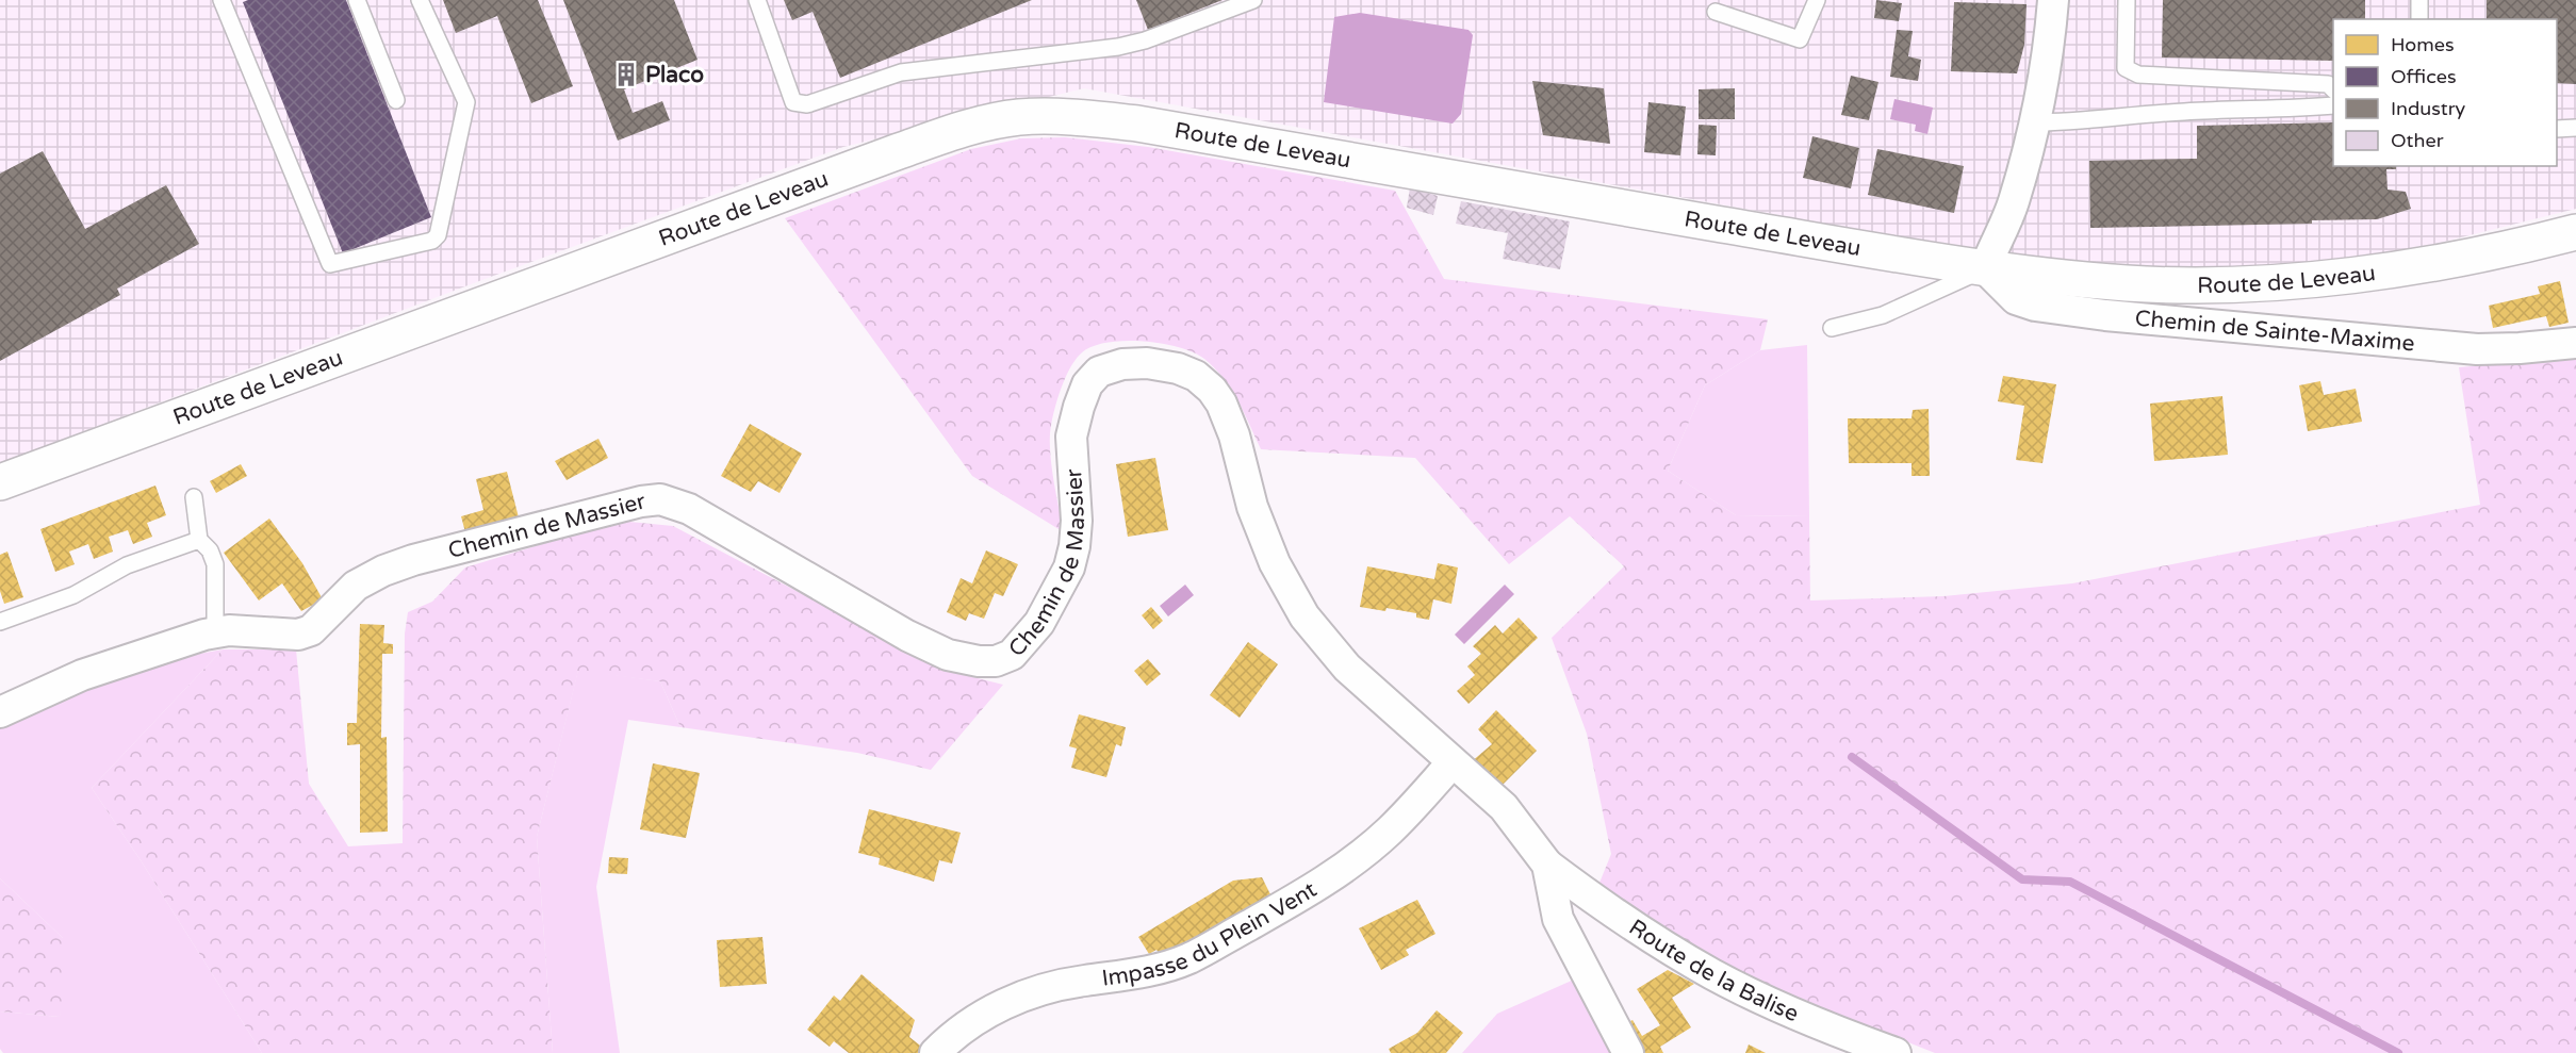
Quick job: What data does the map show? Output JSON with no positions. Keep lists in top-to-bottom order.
{
  "streets": {
    "street": [
      "Route de Leveau",
      "Chemin de Sainte-Maxime",
      "Chemin de Massier",
      "Impasse du Plein Vent",
      "Route de la Balise"
    ]
  },
  "crossings": [
    ["Route de Leveau", "Chemin de Sainte-Maxime"],
    ["Chemin de Massier", "Impasse du Plein Vent"],
    ["Chemin de Massier", "Route de la Balise"]
  ],
  "places": {
    "building": ["Placo"]
  },
  "legend": [
    "Homes",
    "Offices",
    "Industry",
    "Other"
  ]
}
